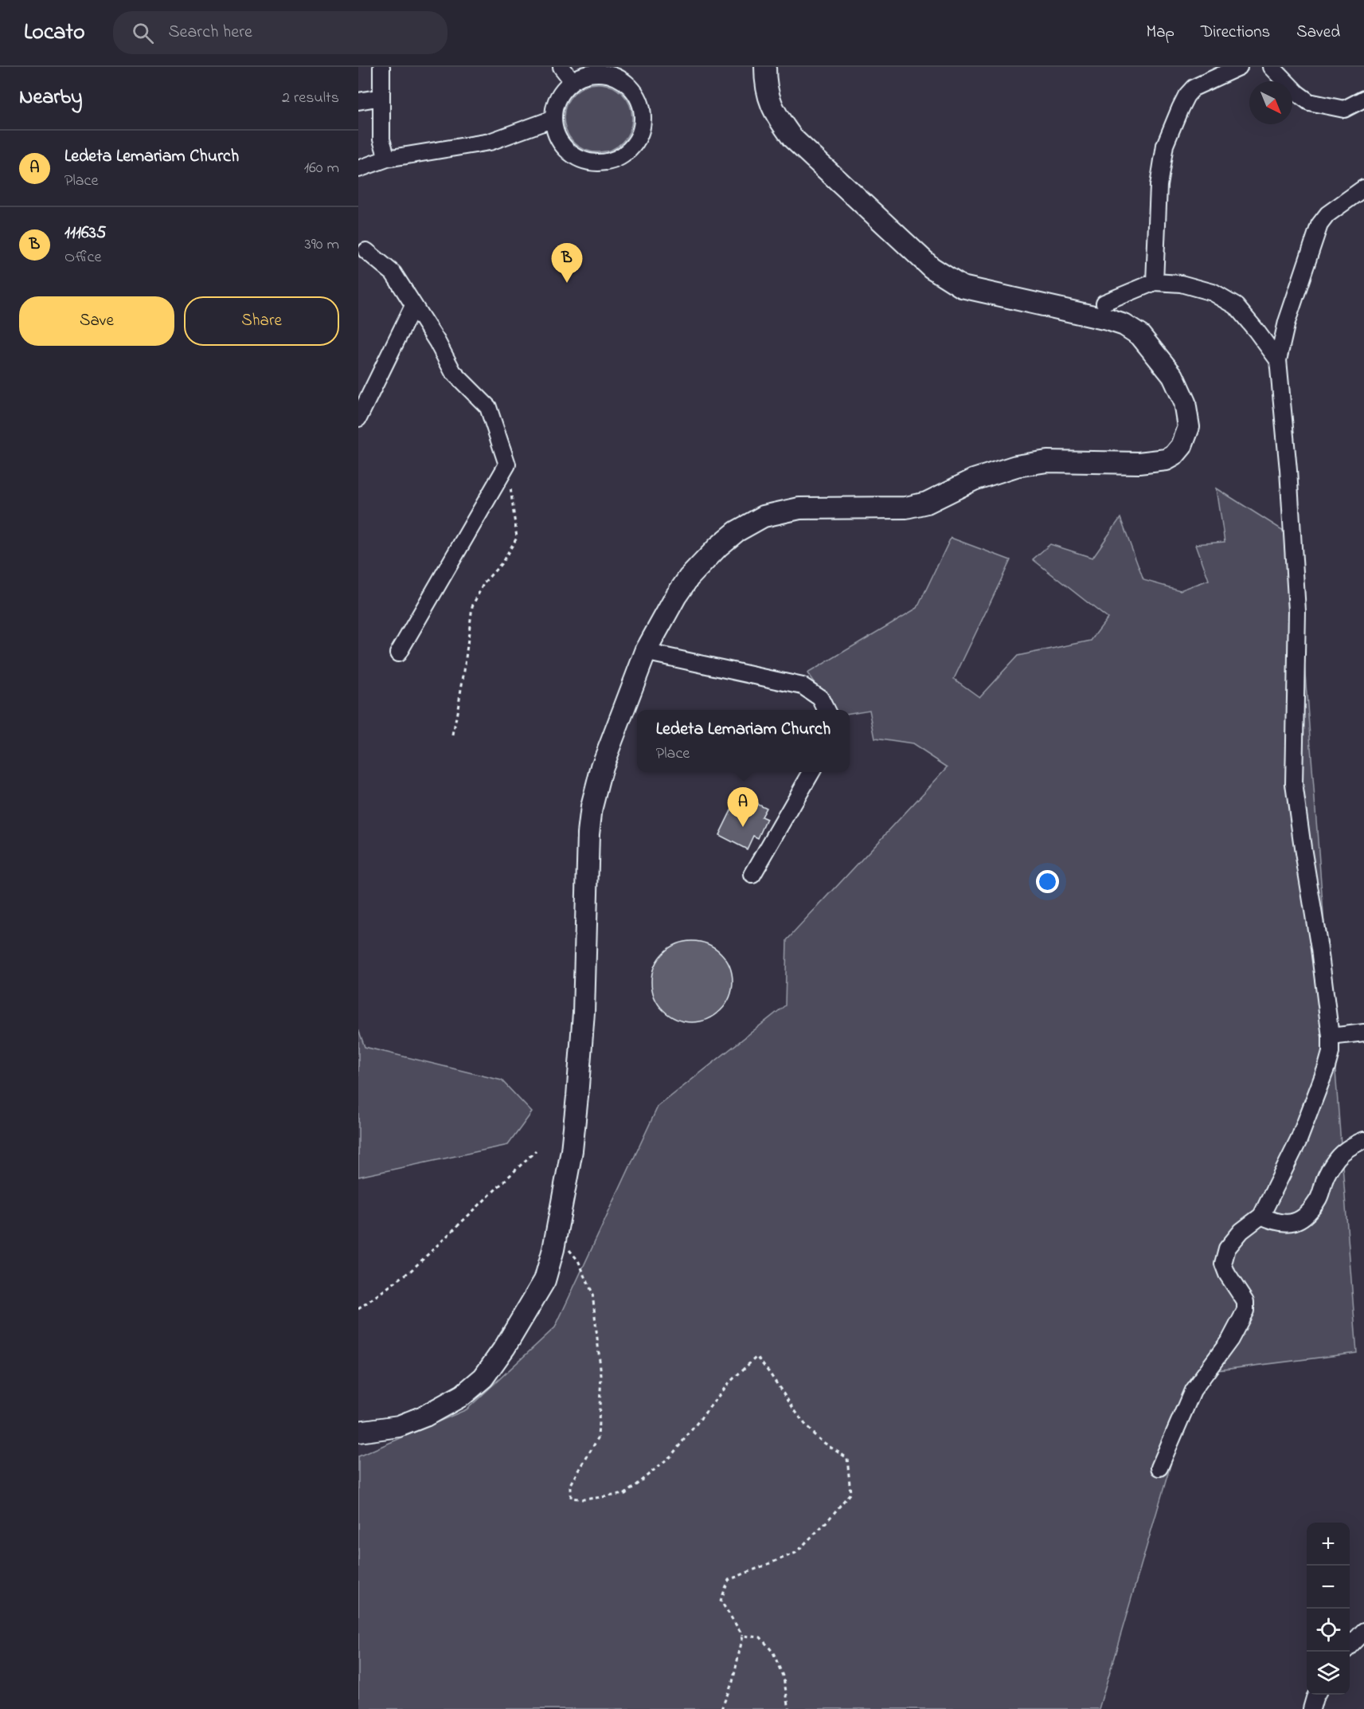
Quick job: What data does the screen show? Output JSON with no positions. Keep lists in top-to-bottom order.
{
  "north": "bottom right",
  "page": {
    "header": "Locato",
    "search": "Search here",
    "nav": ["Map", "Directions", "Saved"],
    "heading": ["Nearby", "2 results"],
    "list": [
      {
        "mark": "A",
        "name": "Ledeta Lemariam Church",
        "note": "Place",
        "value": "160 m"
      },
      {
        "mark": "B",
        "name": "111635",
        "note": "Office",
        "value": "390 m"
      }
    ],
    "pins": ["B", "A"],
    "buttons": ["Save", "Share"],
    "popup": ["Ledeta Lemariam Church", "Place"],
    "map_buttons": ["+", "−"]
  }
}
